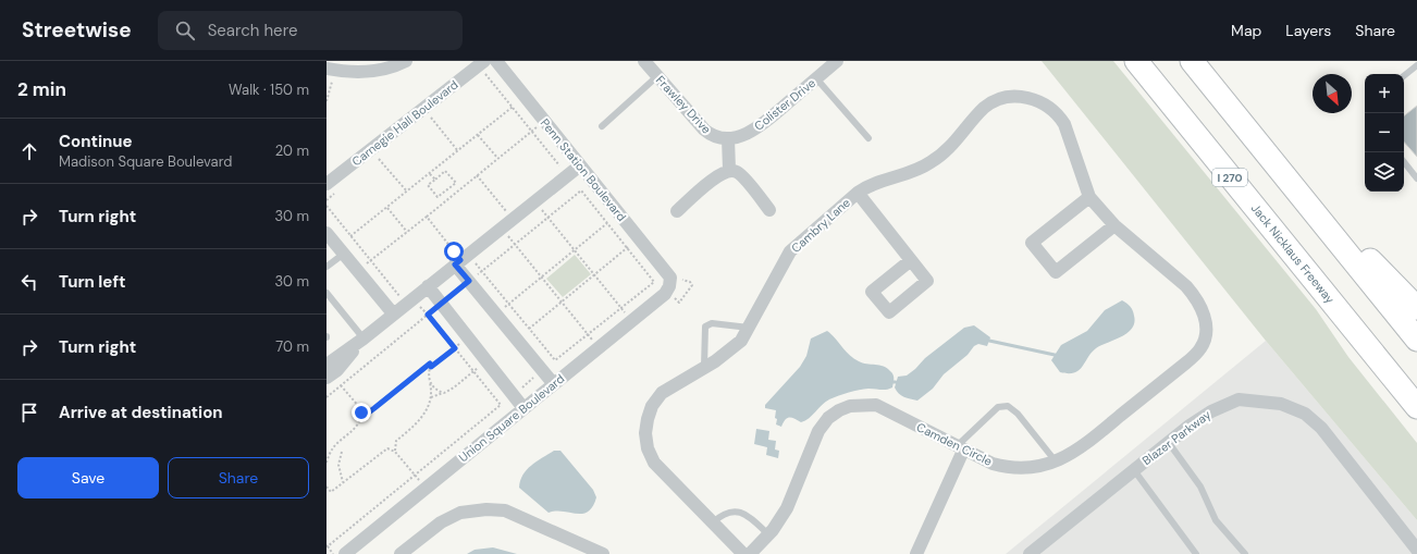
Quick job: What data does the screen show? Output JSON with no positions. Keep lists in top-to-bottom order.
{
  "streets": {
    "highway": ["I 270", "Jack Nicklaus Freeway"],
    "street": [
      "Frawley Drive",
      "Colister Drive",
      "Carnegie Hall Boulevard",
      "Penn Station Boulevard",
      "Cambry Lane",
      "Union Square Boulevard",
      "Blazer Parkway",
      "Camden Circle"
    ]
  },
  "crossings": [
    ["Frawley Drive", "Colister Drive"],
    ["Cambry Lane", "Camden Circle"]
  ],
  "north": "bottom right",
  "page": {
    "header": "Streetwise",
    "search": "Search here",
    "nav": ["Map", "Layers", "Share"],
    "heading": ["2 min", "Walk · 150 m"],
    "map_buttons": ["+", "−"],
    "list": [
      ["Continue", "Madison Square Boulevard", "20 m"],
      ["Turn right", "30 m"],
      ["Turn left", "30 m"],
      ["Turn right", "70 m"],
      "Arrive at destination"
    ],
    "buttons": ["Save", "Share"]
  }
}
